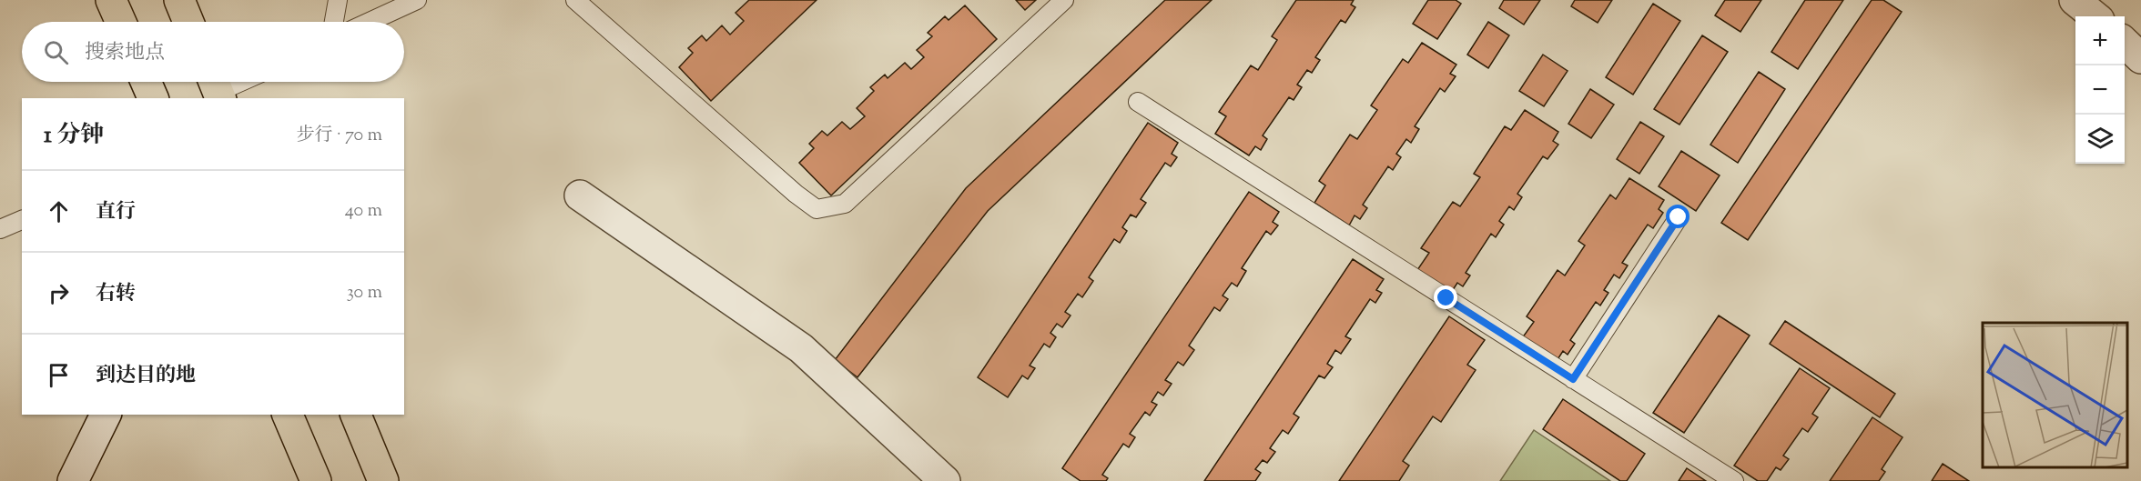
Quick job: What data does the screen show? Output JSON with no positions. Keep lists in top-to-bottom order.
{
  "page": {
    "map_buttons": ["+", "−"],
    "search": "搜索地点",
    "heading": ["1 分钟", "步行 · 70 m"],
    "list": [
      ["直行", "40 m"],
      ["右转", "30 m"],
      "到达目的地"
    ]
  }
}
